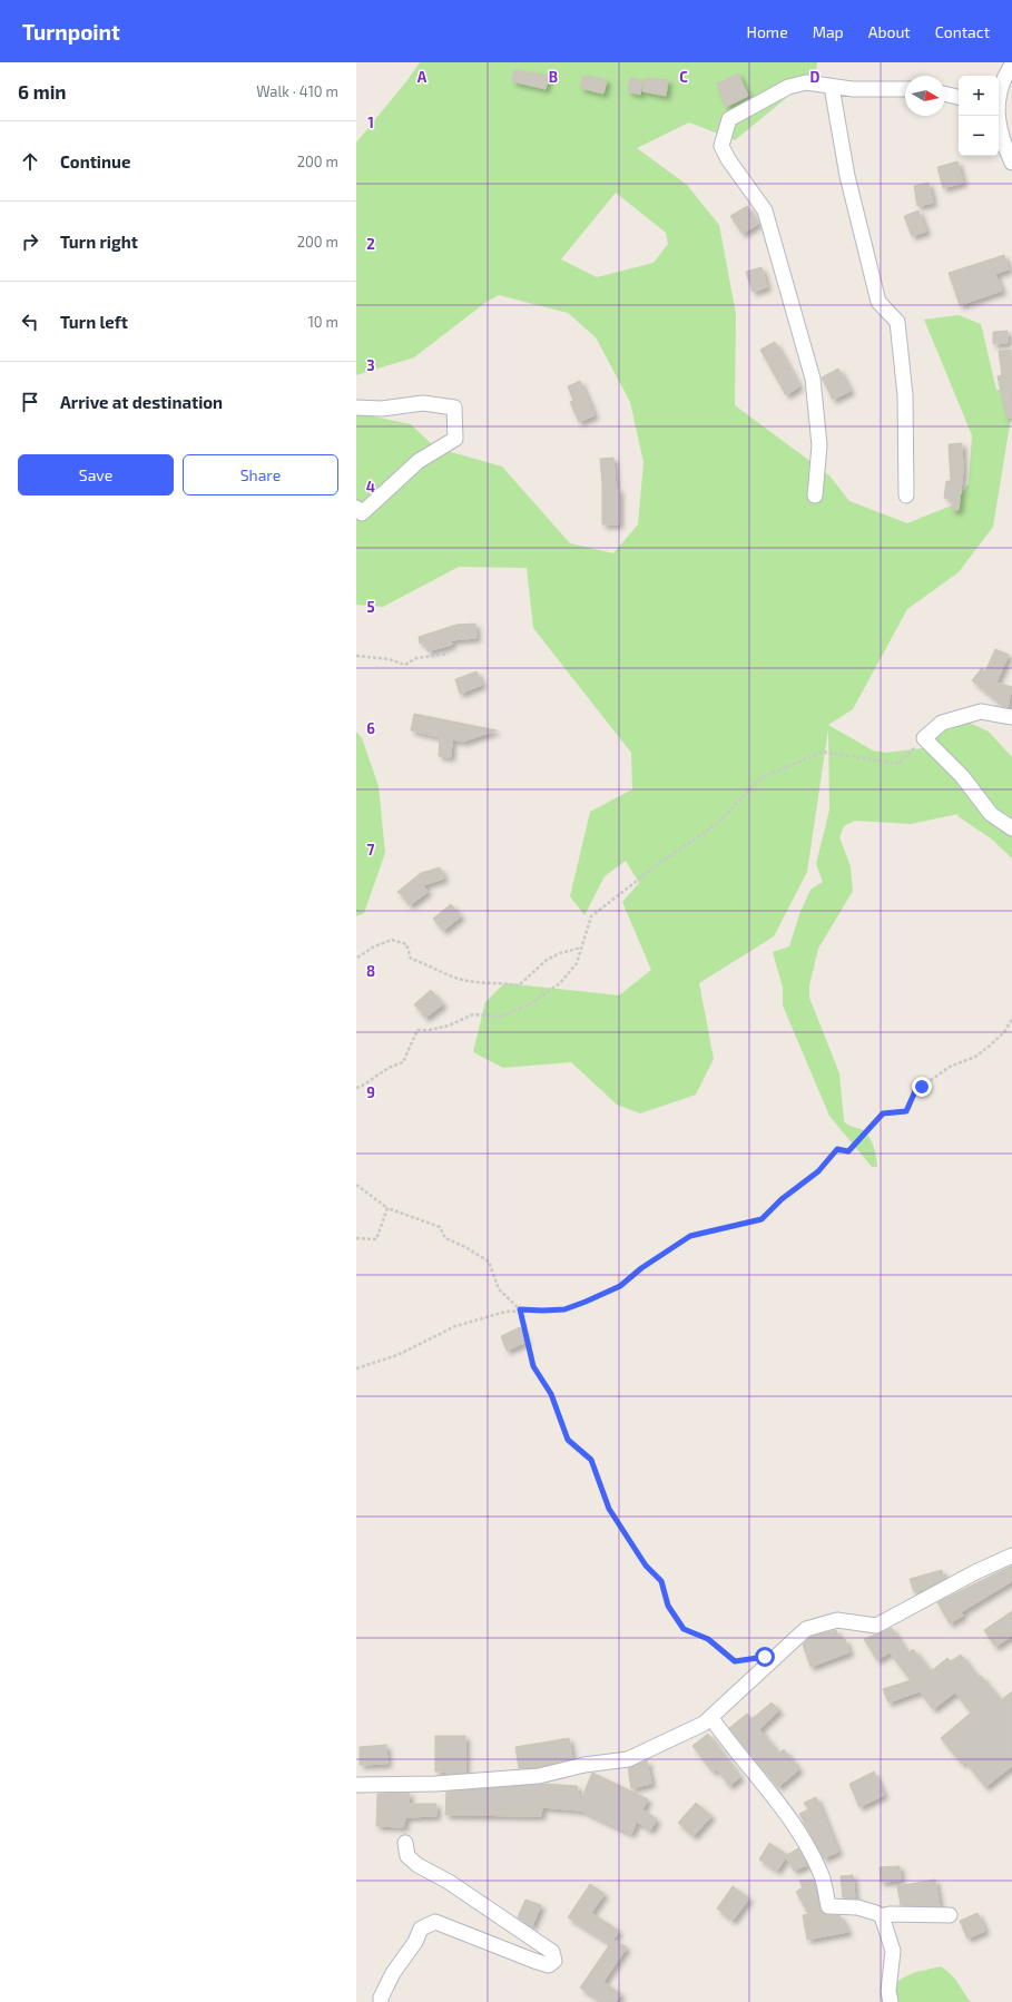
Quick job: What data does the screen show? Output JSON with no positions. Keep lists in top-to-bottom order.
{
  "north": "right",
  "page": {
    "header": "Turnpoint",
    "nav": [
      "Home",
      "Map",
      "About",
      "Contact"
    ],
    "heading": ["6 min", "Walk · 410 m"],
    "map_buttons": ["+", "−"],
    "list": [
      ["Continue", "200 m"],
      ["Turn right", "200 m"],
      ["Turn left", "10 m"],
      "Arrive at destination"
    ],
    "buttons": ["Save", "Share"]
  },
  "grid": {
    "columns": [
      "A",
      "B",
      "C",
      "D"
    ],
    "rows": [
      "1",
      "2",
      "3",
      "4",
      "5",
      "6",
      "7",
      "8",
      "9"
    ]
  }
}
